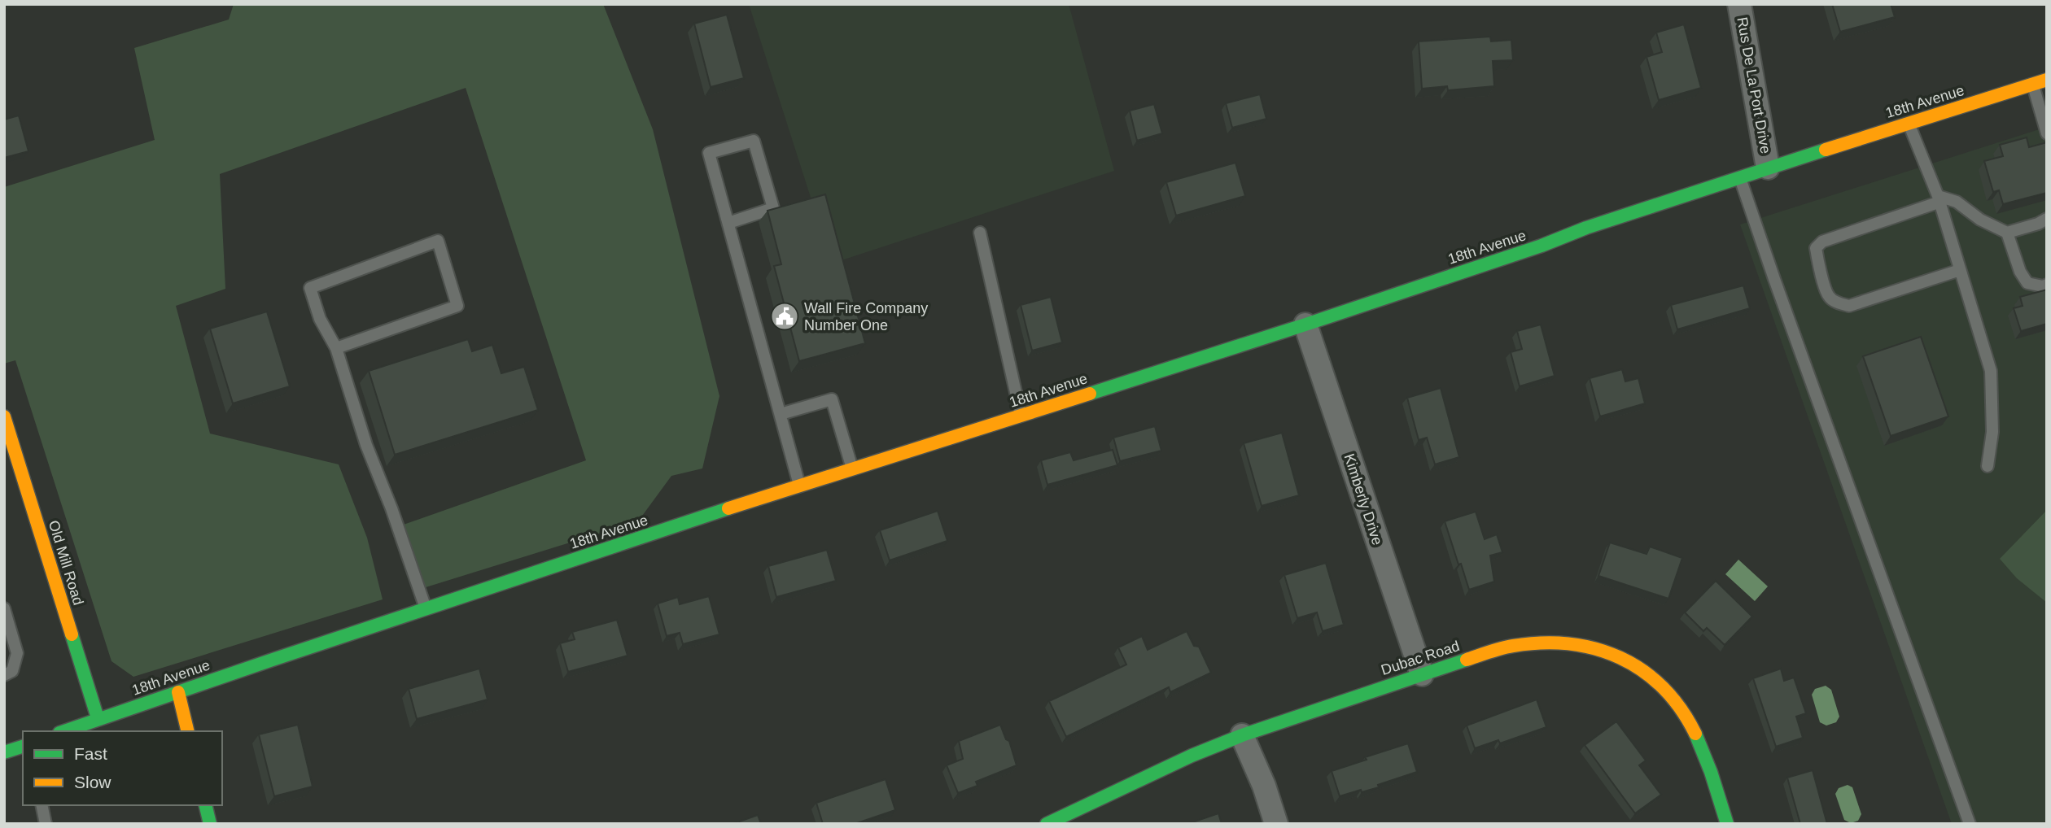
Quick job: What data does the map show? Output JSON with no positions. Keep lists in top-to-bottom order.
{
  "streets": {
    "street": [
      "Rus De La Port Drive",
      "18th Avenue",
      "Kimberly Drive",
      "Old Mill Road",
      "Dubac Road"
    ]
  },
  "crossings": [
    ["Rus De La Port Drive", "18th Avenue"],
    ["18th Avenue", "Kimberly Drive"],
    ["18th Avenue", "Old Mill Road"],
    ["Kimberly Drive", "Dubac Road"]
  ],
  "places": {
    "public building": ["Wall Fire Company Number One"]
  },
  "legend": ["Fast", "Slow"]
}
